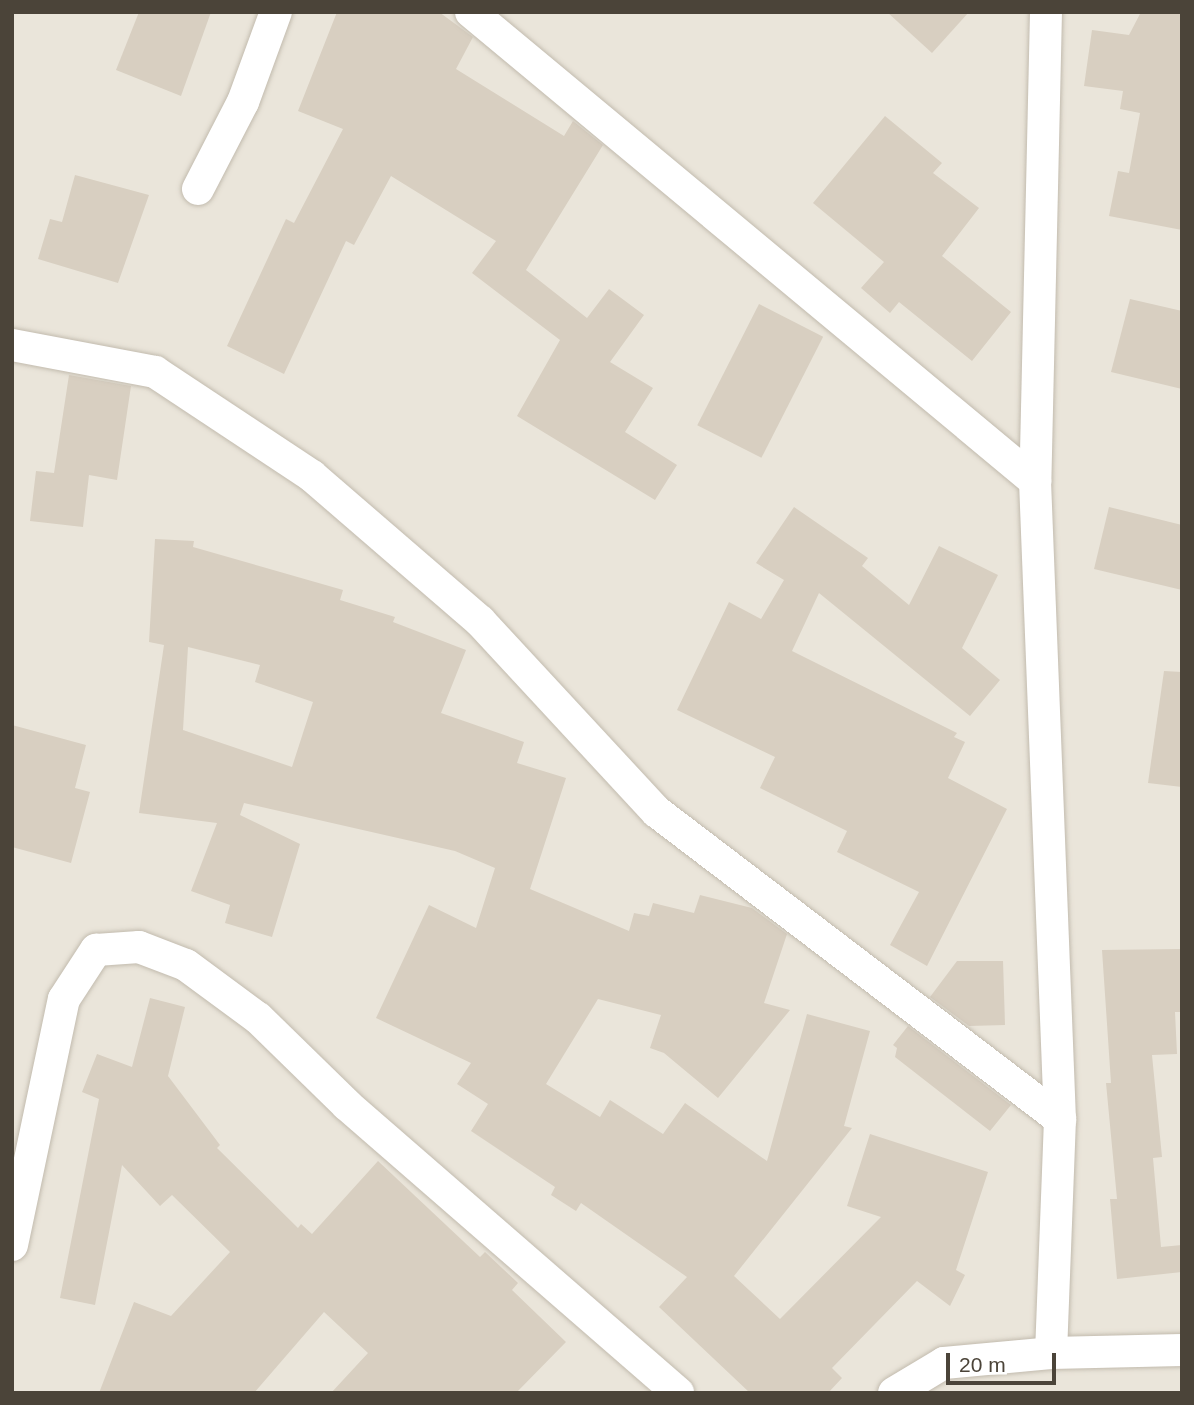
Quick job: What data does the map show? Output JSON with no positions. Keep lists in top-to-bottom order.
{
  "scale_bar": "20 m"
}
